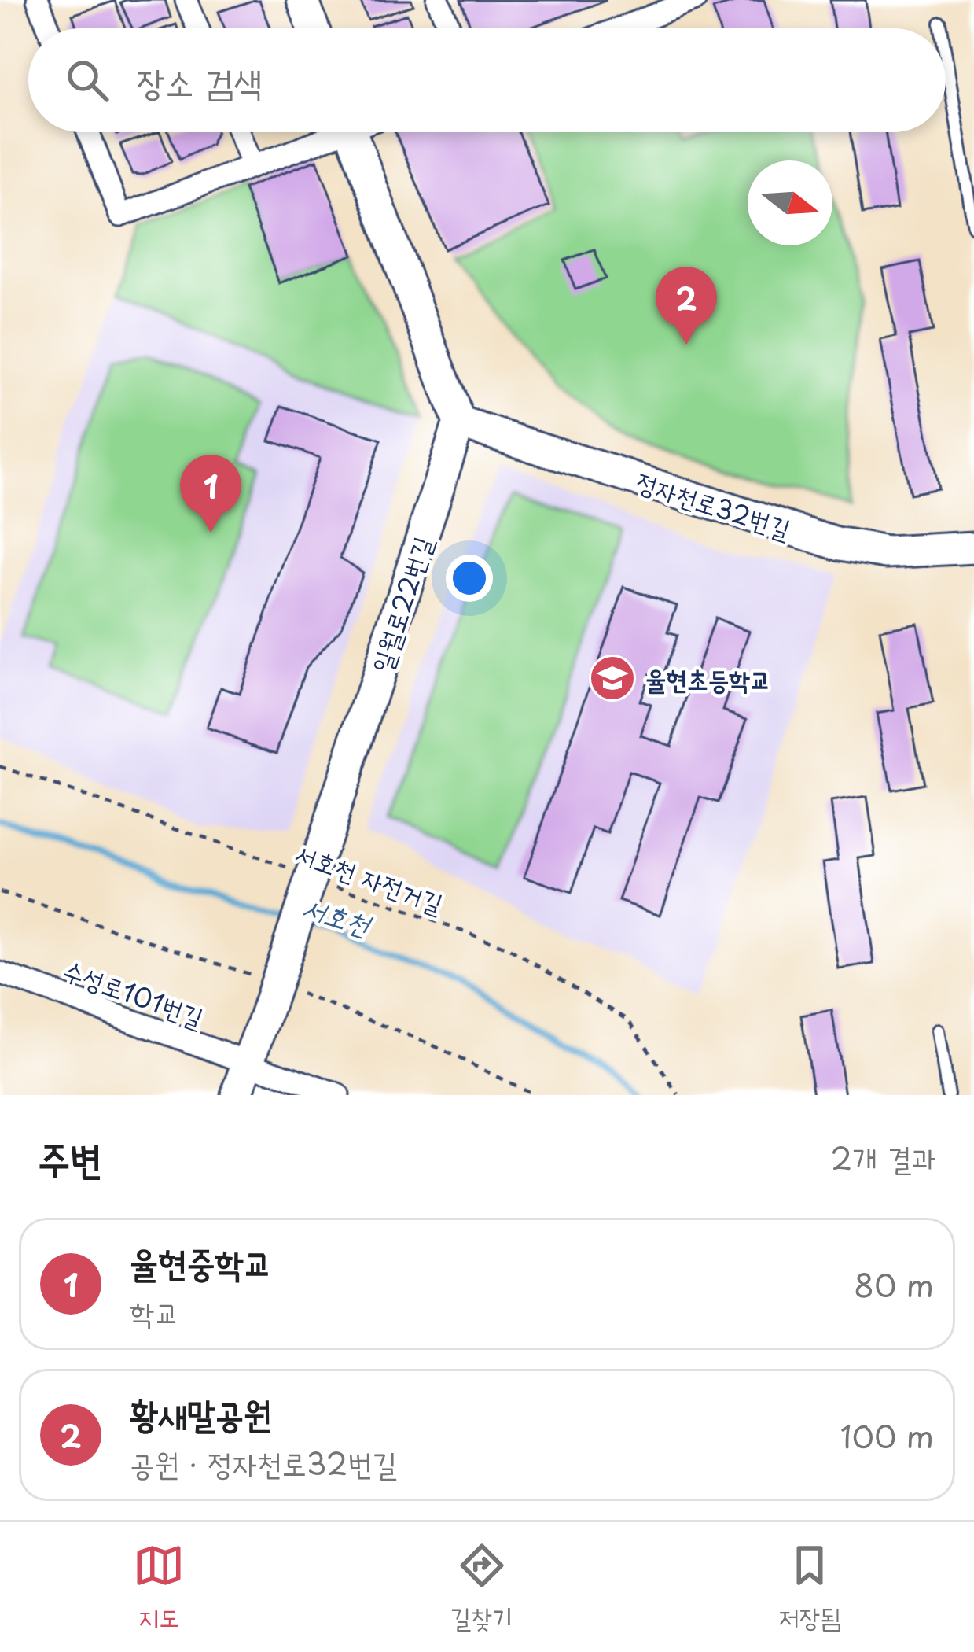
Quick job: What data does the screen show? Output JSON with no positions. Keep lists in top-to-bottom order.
{
  "streets": {
    "street": ["정자천로32번길", "일월로22번길", "수성로101번길"],
    "path": ["서호천 자전거길"]
  },
  "crossings": [
    ["정자천로32번길", "일월로22번길"],
    ["일월로22번길", "수성로101번길"]
  ],
  "water": ["서호천"],
  "places": {
    "school or university": ["율현초등학교"]
  },
  "north": "right",
  "page": {
    "search": "장소 검색",
    "pins": ["2", "1"],
    "heading": ["주변", "2개 결과"],
    "list": [
      {
        "mark": "1",
        "name": "율현중학교",
        "note": "학교",
        "value": "80 m"
      },
      {
        "mark": "2",
        "name": "황새말공원",
        "note": "공원 · 정자천로32번길",
        "value": "100 m"
      }
    ],
    "nav": ["지도", "길찾기", "저장됨"]
  }
}
